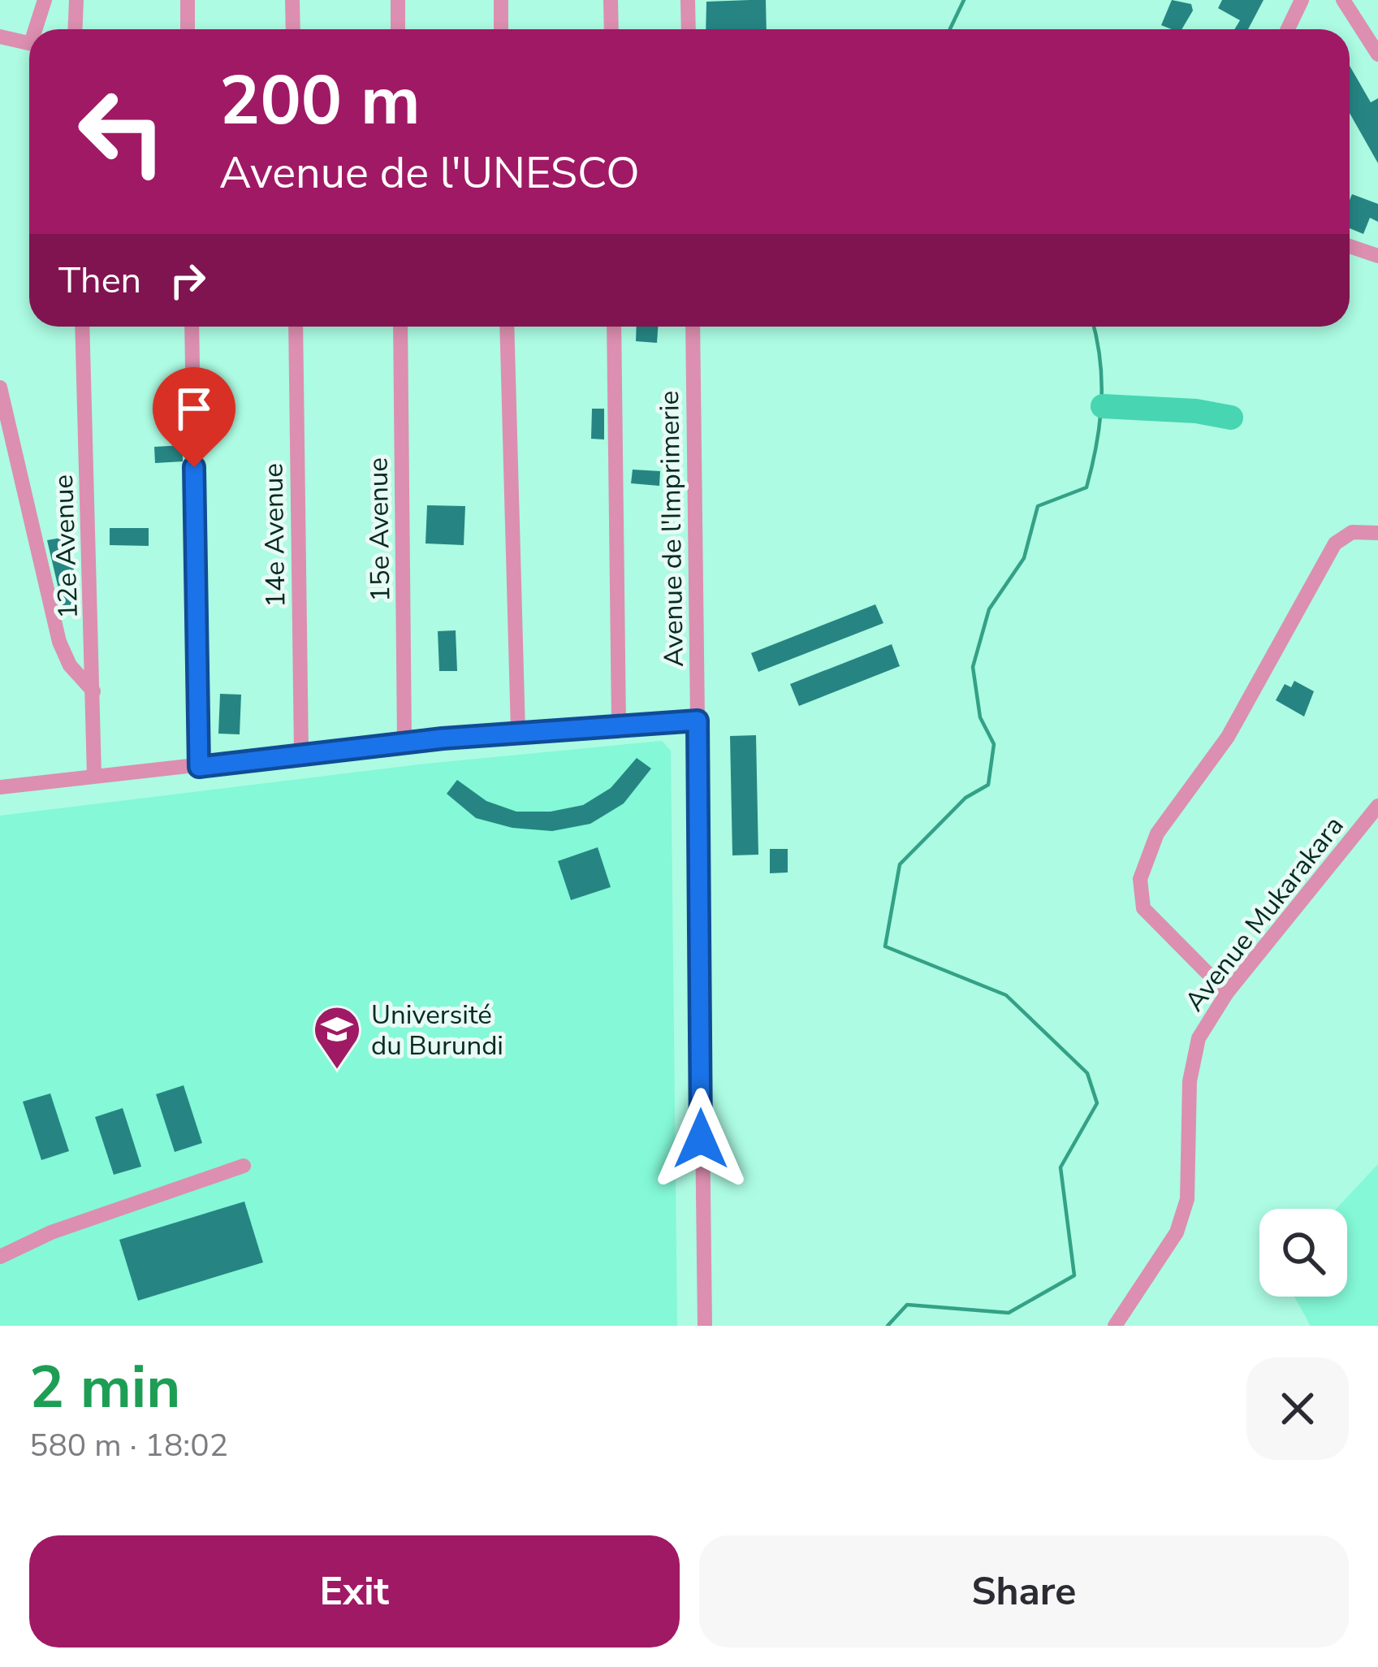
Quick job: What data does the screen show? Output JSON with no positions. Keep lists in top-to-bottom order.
{
  "streets": {
    "street": [
      "Avenue de l'Imprimerie",
      "15e Avenue",
      "14e Avenue",
      "12e Avenue",
      "Avenue Mukarakara"
    ]
  },
  "places": {
    "school or university": ["Université du Burundi"]
  },
  "page": {
    "turn": ["200 m", "Avenue de l'UNESCO"],
    "then": "Then",
    "heading": ["2 min", "580 m · 18:02"],
    "buttons": ["Exit", "Share"]
  }
}
